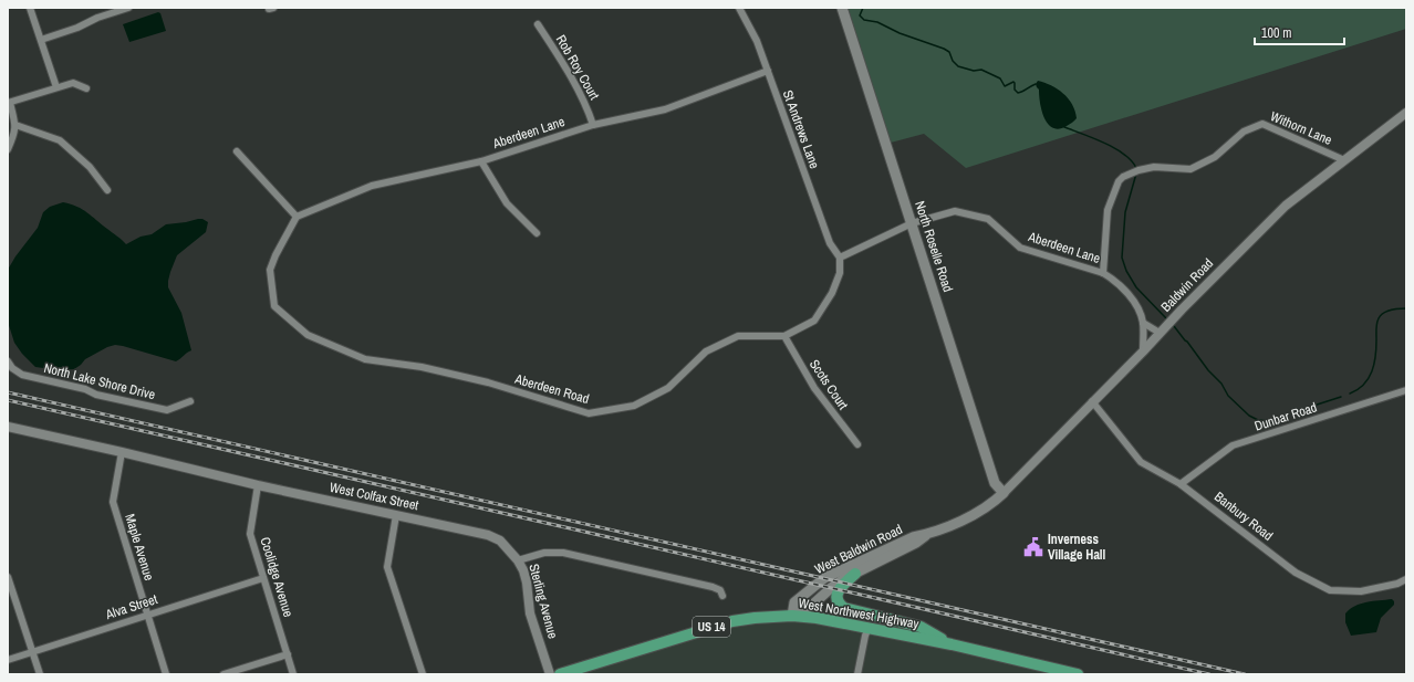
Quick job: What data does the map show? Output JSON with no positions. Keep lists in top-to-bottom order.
{
  "streets": {
    "main road": [
      "North Roselle Road",
      "West Baldwin Road",
      "West Northwest Highway",
      "US 14"
    ],
    "street": [
      "Rob Roy Court",
      "Withorn Lane",
      "St Andrews Lane",
      "Aberdeen Lane",
      "Baldwin Road",
      "North Lake Shore Drive",
      "Scots Court",
      "Aberdeen Road",
      "Dunbar Road",
      "West Colfax Street",
      "Banbury Road",
      "Maple Avenue",
      "Coolidge Avenue",
      "Sterling Avenue",
      "Alva Street"
    ]
  },
  "crossings": [
    ["Rob Roy Court", "Aberdeen Lane"],
    ["Withorn Lane", "Aberdeen Lane"],
    ["Withorn Lane", "Baldwin Road"],
    ["St Andrews Lane", "Aberdeen Lane"],
    ["St Andrews Lane", "Aberdeen Road"],
    ["Aberdeen Lane", "North Roselle Road"],
    ["Aberdeen Lane", "Baldwin Road"],
    ["Aberdeen Lane", "Aberdeen Road"],
    ["North Roselle Road", "Baldwin Road"],
    ["North Roselle Road", "West Baldwin Road"],
    ["Baldwin Road", "Banbury Road"],
    ["Baldwin Road", "West Baldwin Road"],
    ["Scots Court", "Aberdeen Road"],
    ["Dunbar Road", "Banbury Road"],
    ["West Colfax Street", "Maple Avenue"],
    ["West Colfax Street", "Coolidge Avenue"],
    ["West Colfax Street", "Sterling Avenue"],
    ["Maple Avenue", "Alva Street"],
    ["West Baldwin Road", "West Northwest Highway"],
    ["Coolidge Avenue", "Alva Street"]
  ],
  "places": {
    "public building": ["Inverness Village Hall"]
  },
  "scale_bar": "100 m"
}
